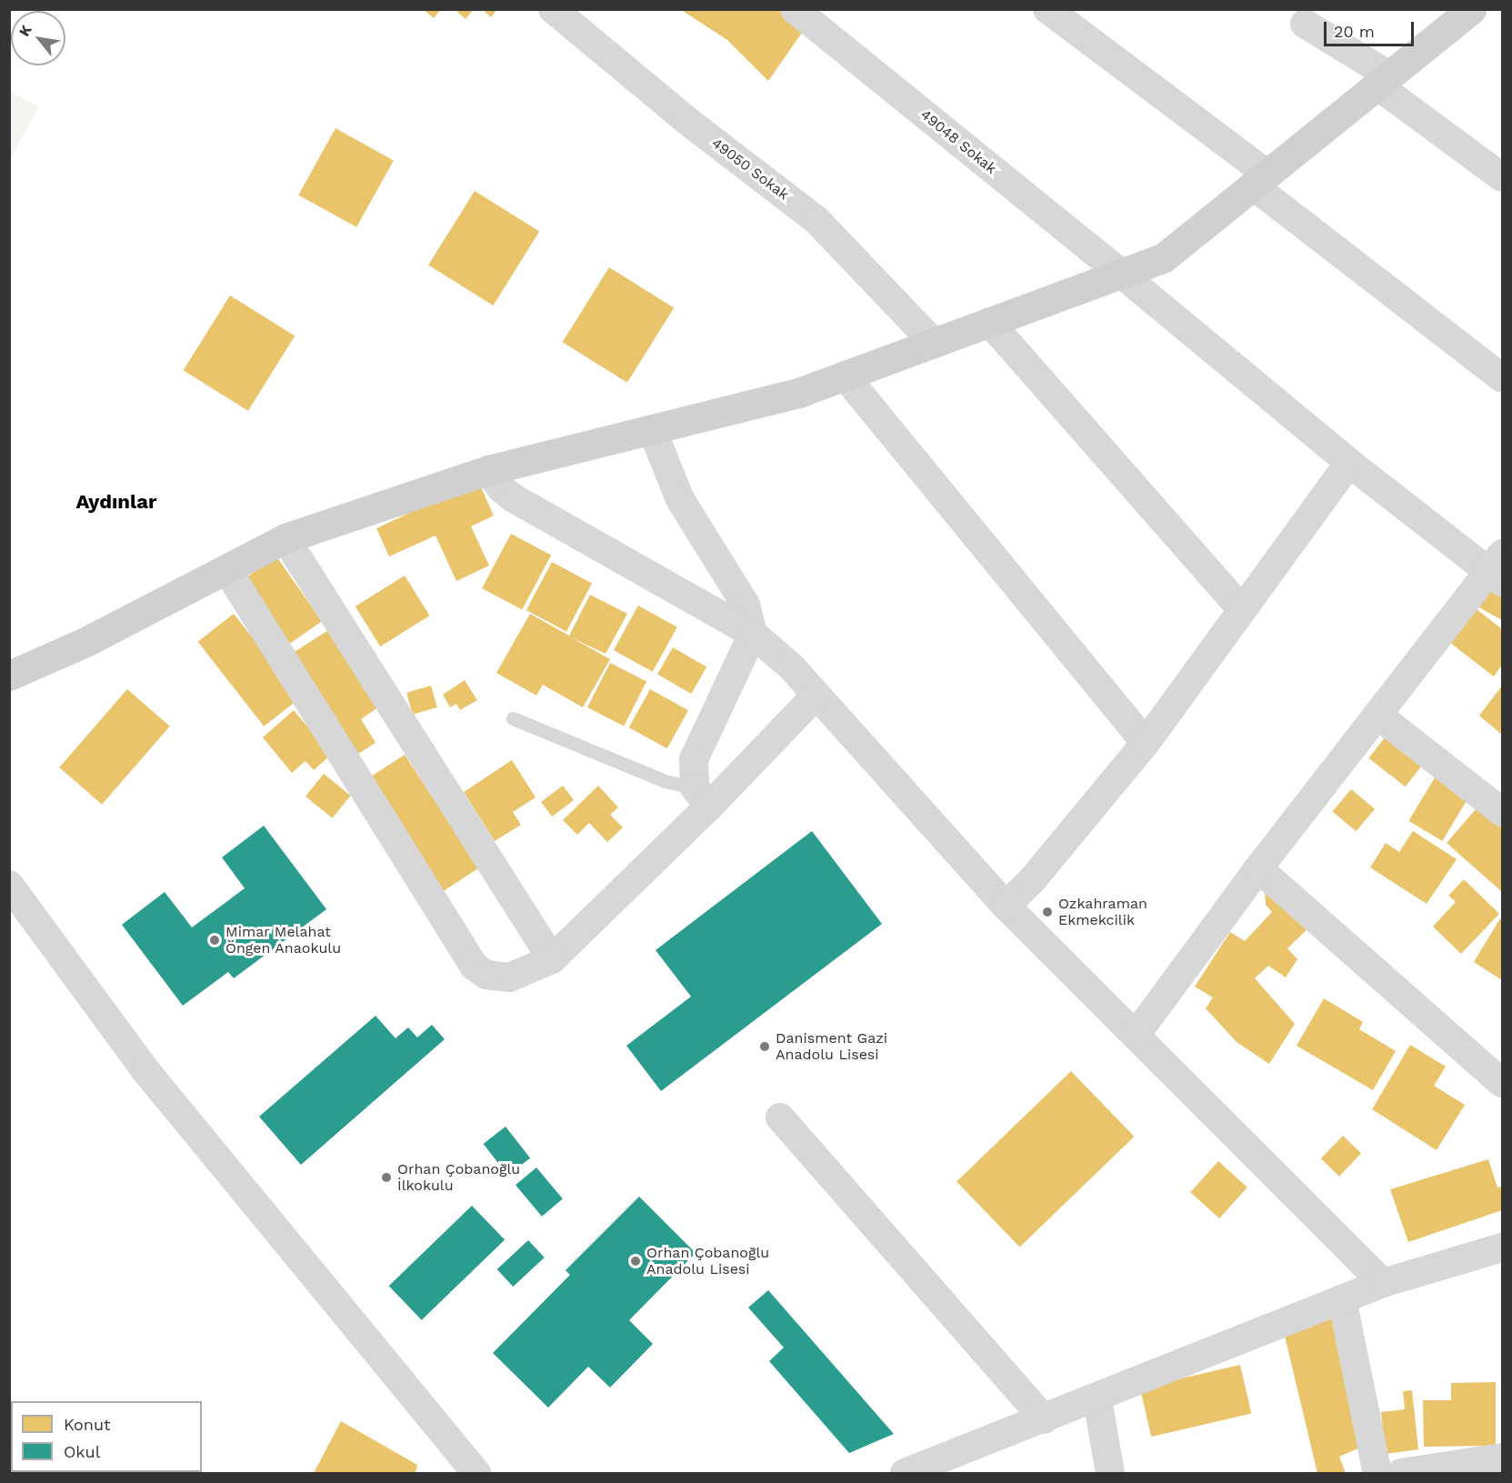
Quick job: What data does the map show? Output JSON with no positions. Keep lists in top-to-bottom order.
{
  "streets": {
    "street": ["49048 Sokak", "49050 Sokak"]
  },
  "districts": ["Aydınlar"],
  "places": [
    "Ozkahraman Ekmekcilik",
    "Mimar Melahat Öngen Anaokulu",
    "Danisment Gazi Anadolu Lisesi",
    "Orhan Çobanoğlu İlkokulu",
    "Orhan Çobanoğlu Anadolu Lisesi"
  ],
  "legend": ["Konut", "Okul"],
  "scale_bar": "20 m",
  "north": "top left"
}
